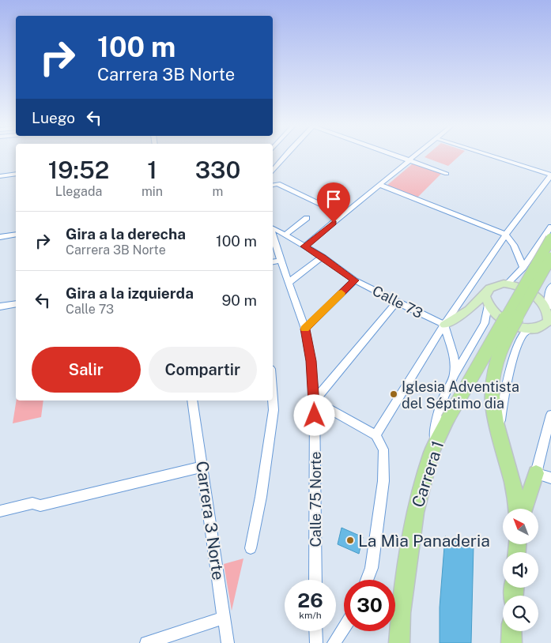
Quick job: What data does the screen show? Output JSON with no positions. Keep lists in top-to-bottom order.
{
  "streets": {
    "highway": ["Carrera 1"],
    "street": ["Calle 73", "Calle 75 Norte", "Carrera 3 Norte"]
  },
  "places": ["Iglesia Adventista del Séptimo dia", "La Mìa Panaderia"],
  "north": "top left",
  "page": {
    "turn": ["100 m", "Carrera 3B Norte"],
    "then": "Luego",
    "eta": [
      "19:52",
      "Llegada",
      "1",
      "min",
      "330",
      "m"
    ],
    "list": [
      {
        "name": "Gira a la derecha",
        "note": "Carrera 3B Norte",
        "value": "100 m"
      },
      {
        "name": "Gira a la izquierda",
        "note": "Calle 73",
        "value": "90 m"
      }
    ],
    "buttons": ["Salir", "Compartir"],
    "speed": "26 km/h",
    "limit": "30"
  }
}
